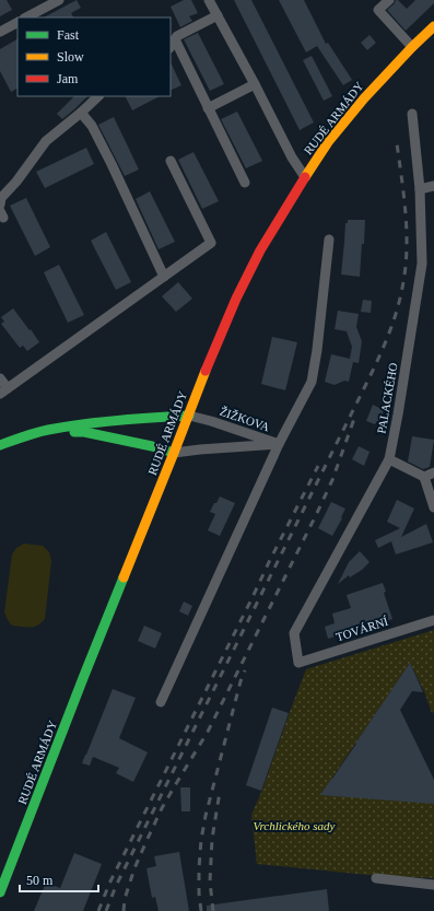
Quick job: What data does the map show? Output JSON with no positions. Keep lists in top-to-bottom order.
{
  "streets": {
    "main road": ["RUDÉ ARMÁDY", "ŽIŽKOVA"],
    "street": ["PALACKÉHO", "TOVÁRNÍ"]
  },
  "crossings": [
    ["RUDÉ ARMÁDY", "ŽIŽKOVA"],
    ["PALACKÉHO", "TOVÁRNÍ"]
  ],
  "parks": ["Vrchlického sady"],
  "legend": ["Fast", "Slow", "Jam"],
  "scale_bar": "50 m"
}
